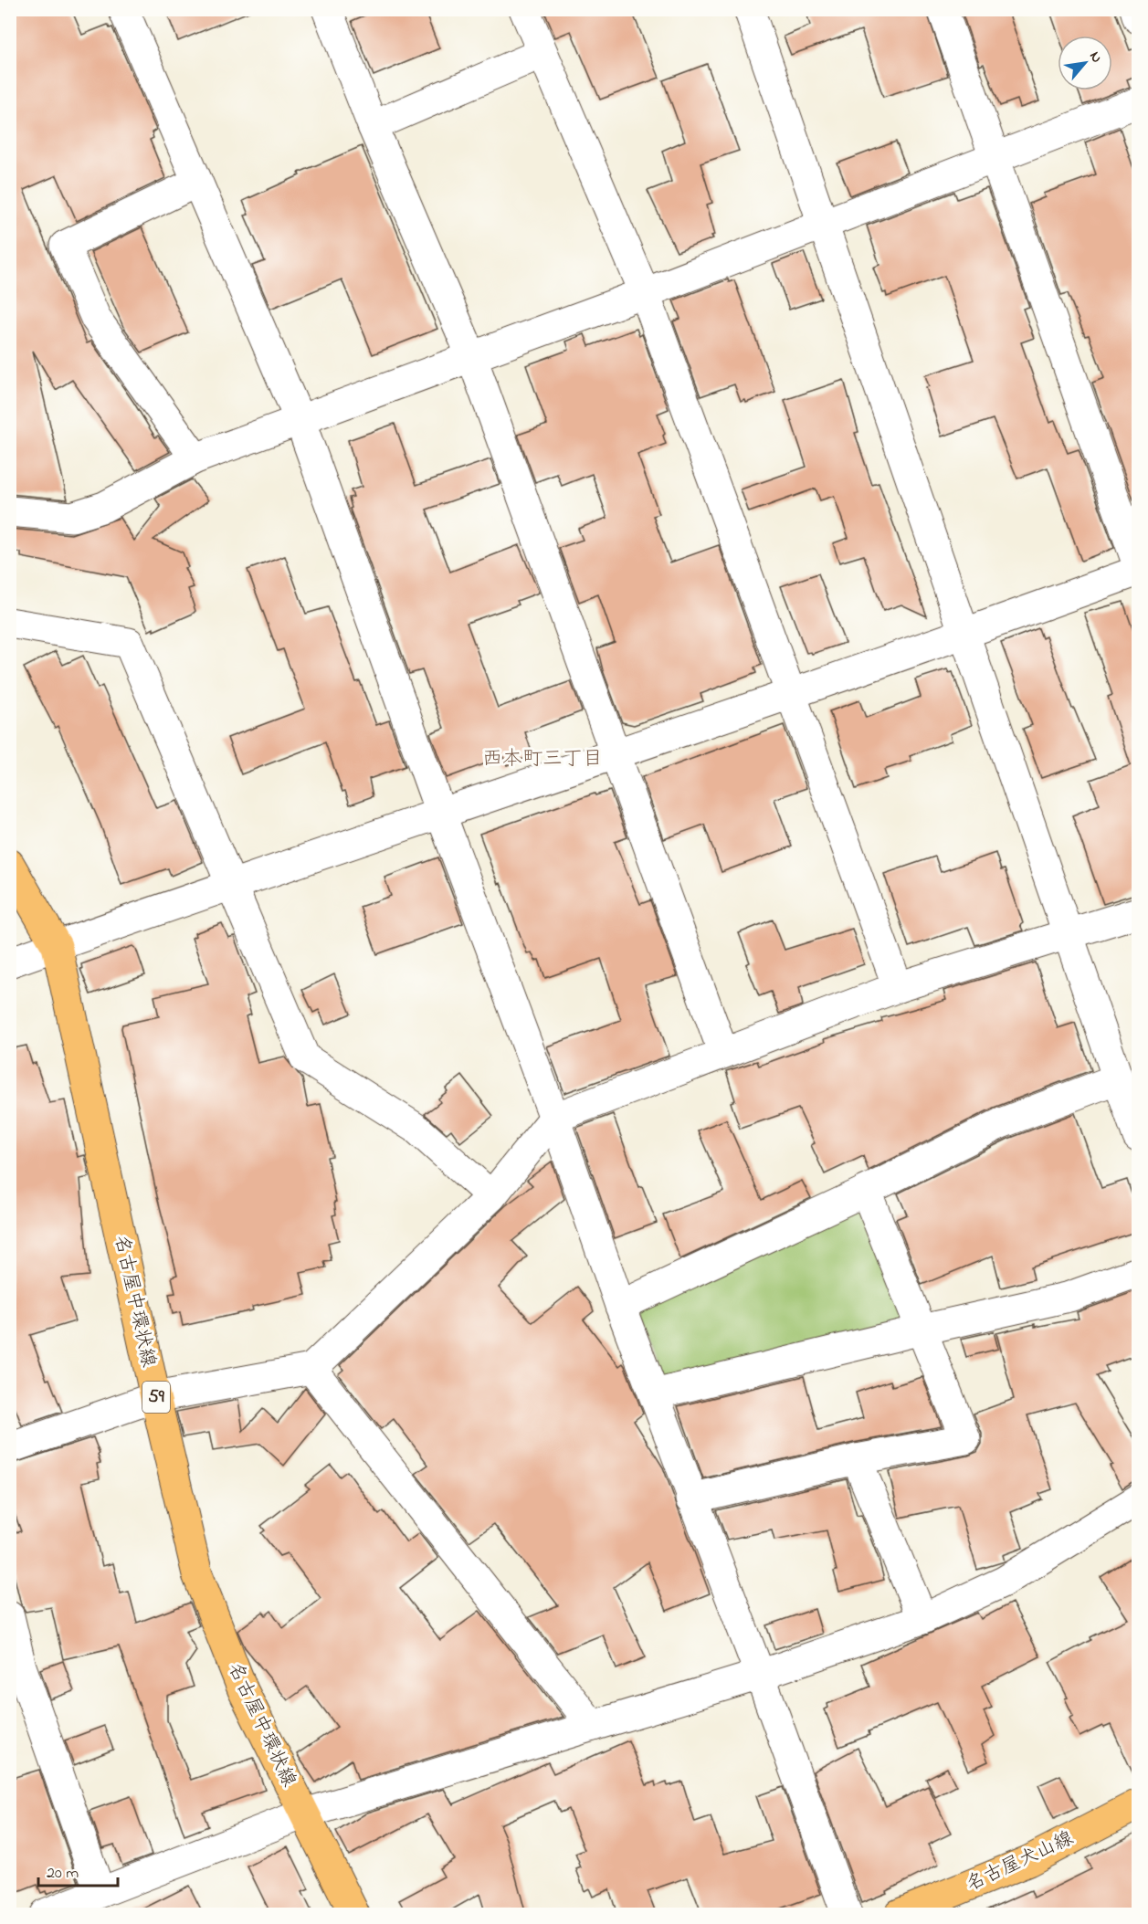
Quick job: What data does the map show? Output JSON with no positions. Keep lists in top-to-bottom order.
{
  "streets": {
    "main road": ["名古屋中環状線", "59", "名古屋犬山線"]
  },
  "districts": ["西本町三丁目"],
  "scale_bar": "20 m",
  "north": "top right"
}
